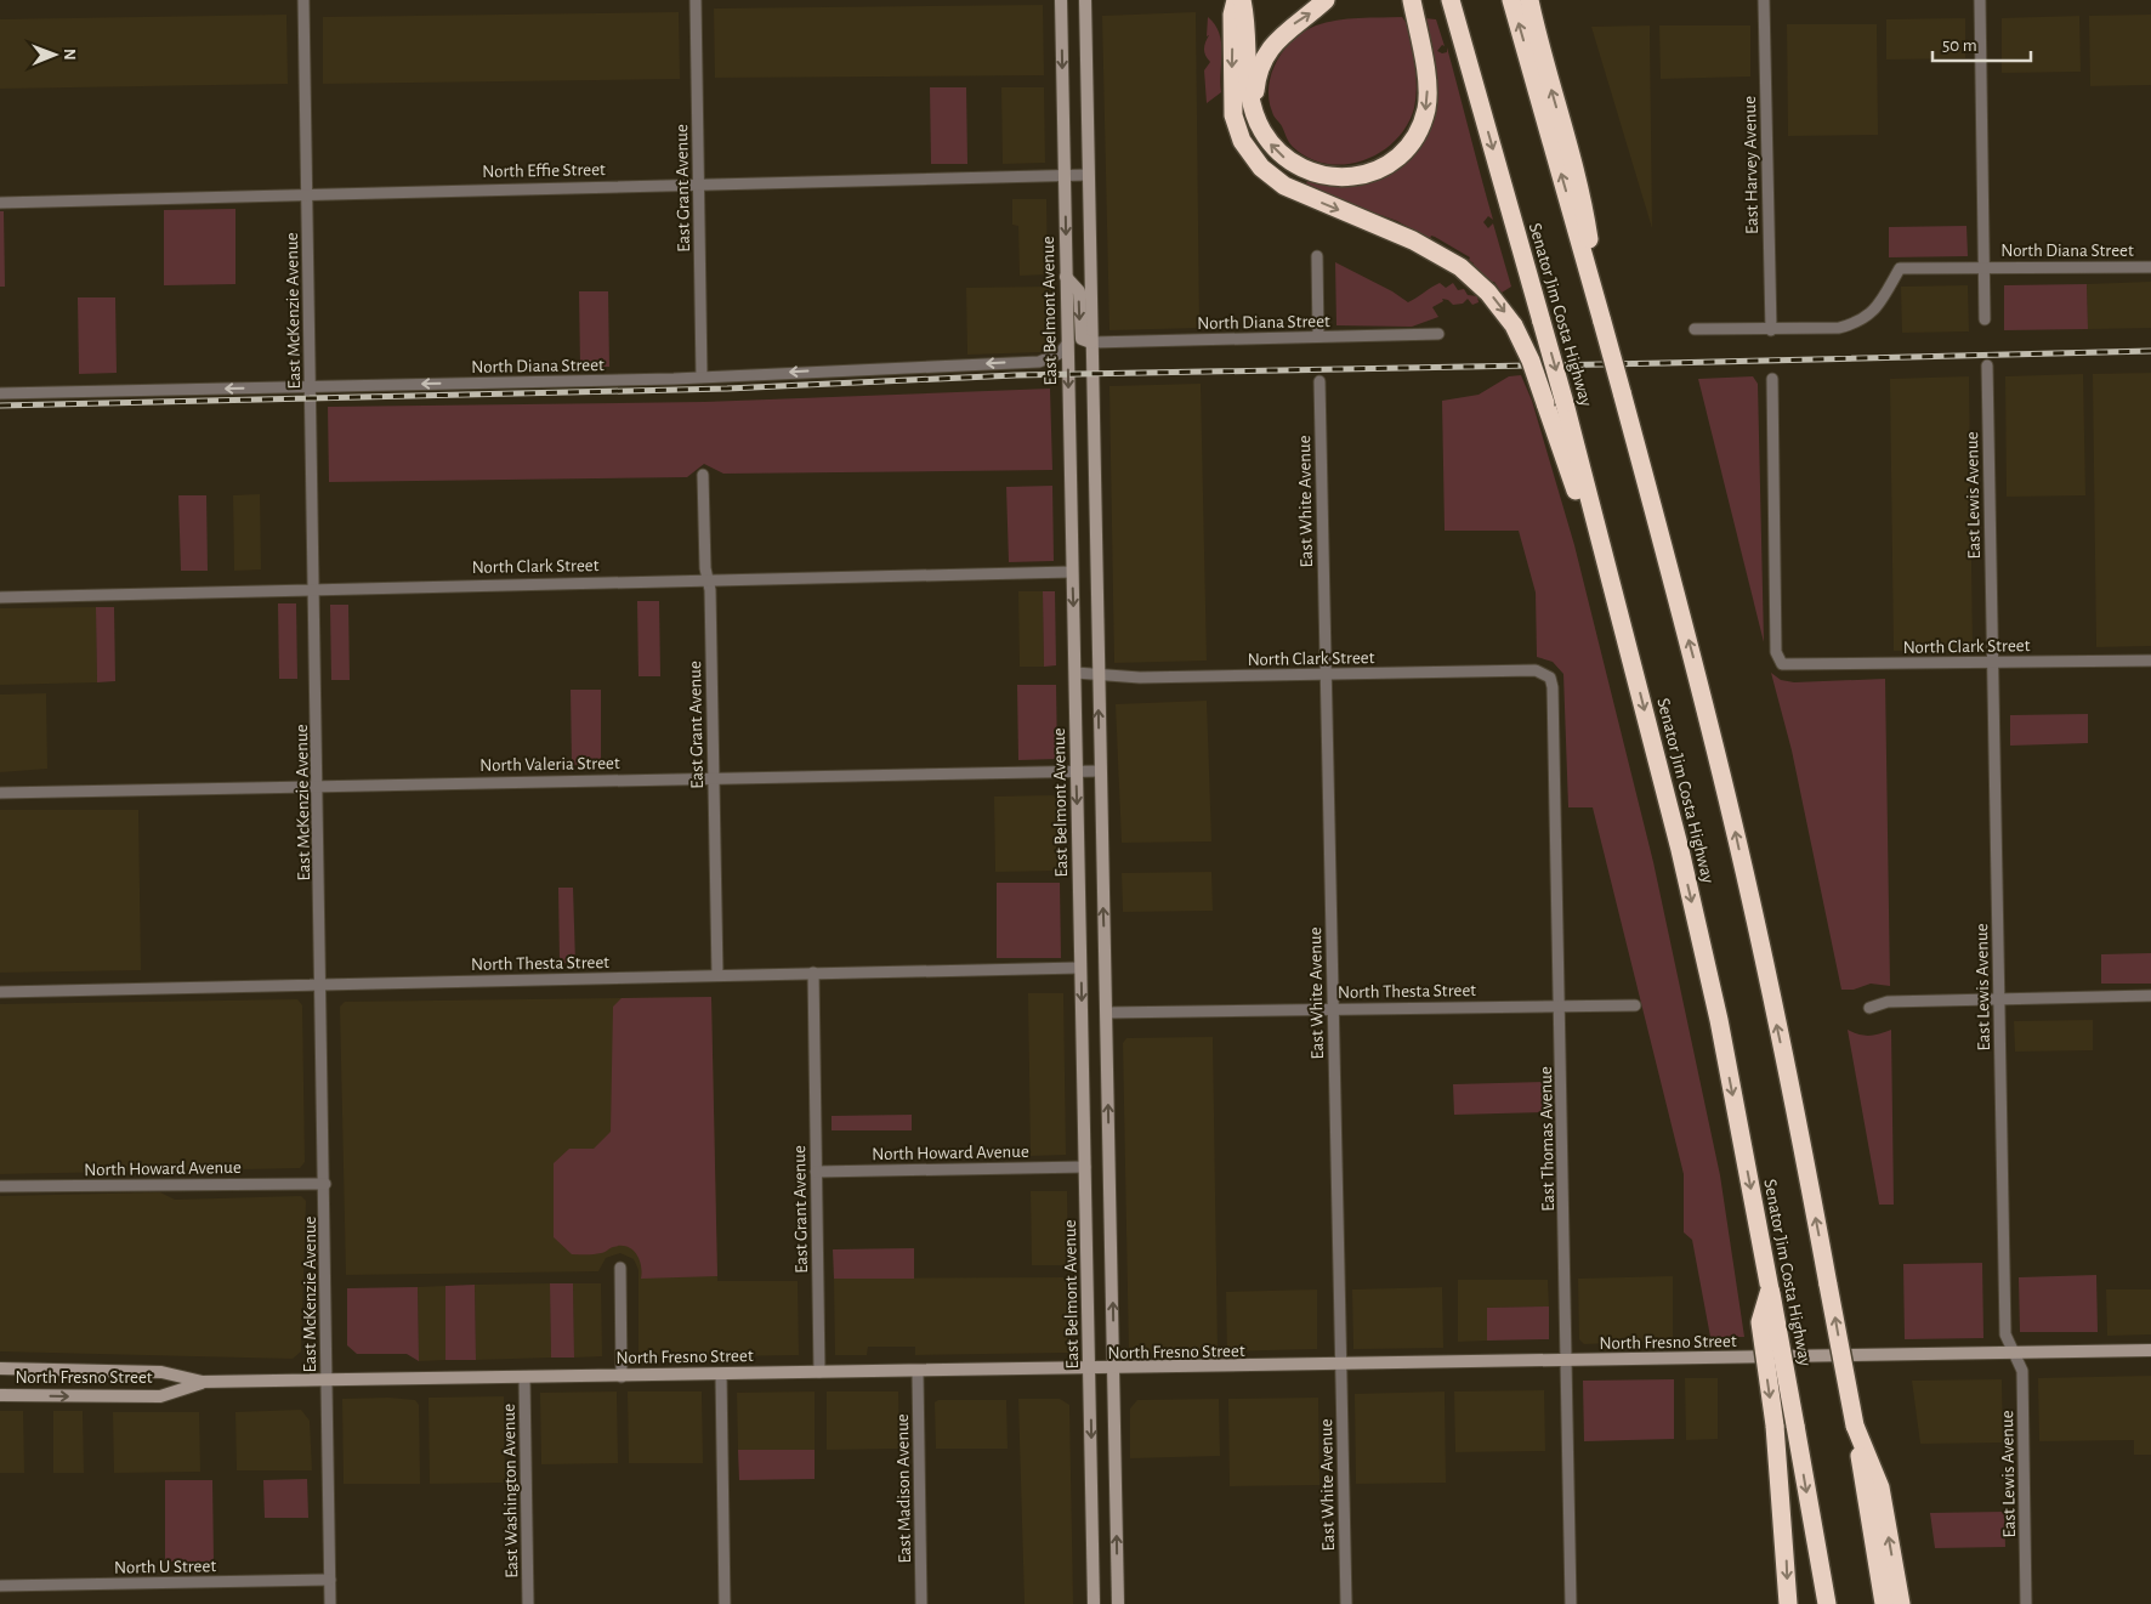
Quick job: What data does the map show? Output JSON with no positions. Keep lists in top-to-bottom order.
{
  "streets": {
    "highway": ["Senator Jim Costa Highway"],
    "main road": ["East Belmont Avenue", "North Fresno Street"],
    "street": [
      "East Harvey Avenue",
      "North Effie Street",
      "East Grant Avenue",
      "North Diana Street",
      "East McKenzie Avenue",
      "East Lewis Avenue",
      "East White Avenue",
      "North Clark Street",
      "North Valeria Street",
      "North Thesta Street",
      "East Thomas Avenue",
      "North Howard Avenue",
      "East Madison Avenue",
      "East Washington Avenue",
      "North U Street"
    ]
  },
  "crossings": [
    ["East Harvey Avenue", "North Diana Street"],
    ["North Effie Street", "East Grant Avenue"],
    ["North Effie Street", "East McKenzie Avenue"],
    ["North Effie Street", "East Belmont Avenue"],
    ["East Grant Avenue", "North Diana Street"],
    ["East Grant Avenue", "North Clark Street"],
    ["East Grant Avenue", "North Valeria Street"],
    ["East Grant Avenue", "North Thesta Street"],
    ["East Grant Avenue", "North Howard Avenue"],
    ["East Grant Avenue", "North Fresno Street"],
    ["North Diana Street", "East McKenzie Avenue"],
    ["North Diana Street", "East Belmont Avenue"],
    ["East McKenzie Avenue", "North Clark Street"],
    ["East McKenzie Avenue", "North Valeria Street"],
    ["East McKenzie Avenue", "North Thesta Street"],
    ["East McKenzie Avenue", "North Howard Avenue"],
    ["East McKenzie Avenue", "North Fresno Street"],
    ["East McKenzie Avenue", "North U Street"],
    ["East Belmont Avenue", "North Clark Street"],
    ["East Belmont Avenue", "North Valeria Street"],
    ["East Belmont Avenue", "North Thesta Street"],
    ["East Belmont Avenue", "North Howard Avenue"],
    ["East Belmont Avenue", "North Fresno Street"],
    ["East Lewis Avenue", "North Clark Street"],
    ["East Lewis Avenue", "North Fresno Street"],
    ["East White Avenue", "North Clark Street"],
    ["East White Avenue", "North Thesta Street"],
    ["East White Avenue", "North Fresno Street"],
    ["North Clark Street", "East Thomas Avenue"],
    ["North Thesta Street", "East Thomas Avenue"],
    ["East Thomas Avenue", "North Fresno Street"],
    ["North Fresno Street", "East Madison Avenue"],
    ["North Fresno Street", "East Washington Avenue"]
  ],
  "one_way": ["North Diana Street"],
  "scale_bar": "50 m",
  "north": "right"
}
